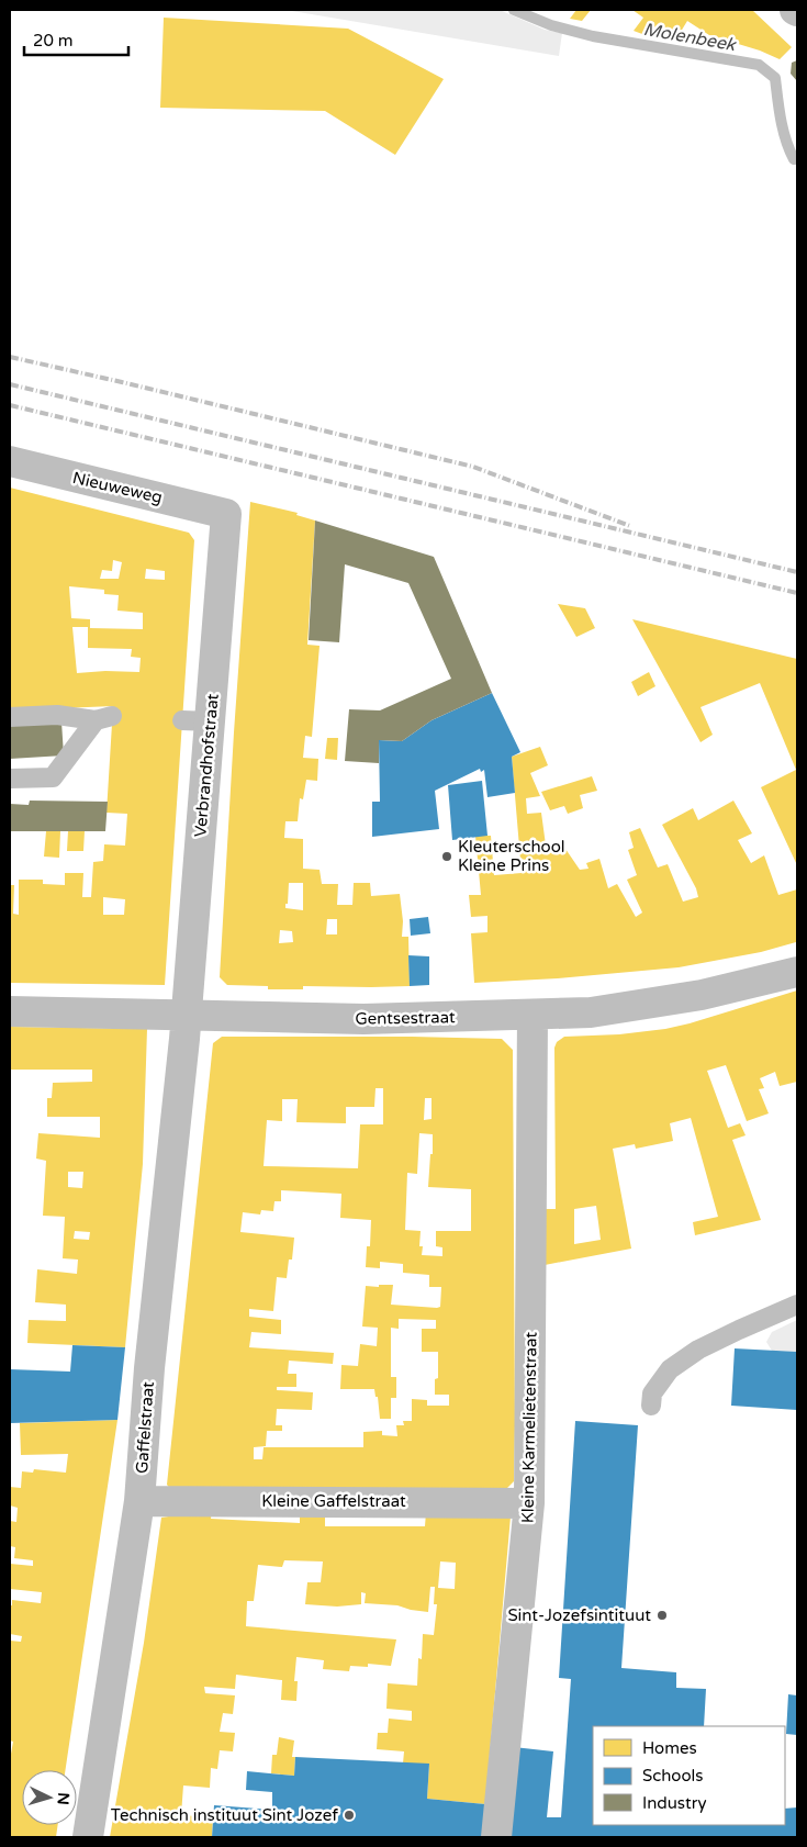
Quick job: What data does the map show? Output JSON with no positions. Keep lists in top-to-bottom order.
{
  "streets": {
    "street": [
      "Nieuweweg",
      "Verbrandhofstraat",
      "Gentsestraat",
      "Gaffelstraat",
      "Kleine Karmelietenstraat",
      "Kleine Gaffelstraat"
    ]
  },
  "crossings": [
    ["Nieuweweg", "Verbrandhofstraat"],
    ["Verbrandhofstraat", "Gentsestraat"],
    ["Verbrandhofstraat", "Gaffelstraat"],
    ["Gentsestraat", "Gaffelstraat"],
    ["Gentsestraat", "Kleine Karmelietenstraat"],
    ["Gaffelstraat", "Kleine Gaffelstraat"],
    ["Kleine Karmelietenstraat", "Kleine Gaffelstraat"]
  ],
  "water": ["Molenbeek"],
  "places": ["Kleuterschool Kleine Prins", "Sint-Jozefsintituut", "Technisch instituut Sint Jozef"],
  "legend": ["Homes", "Schools", "Industry"],
  "scale_bar": "20 m",
  "north": "right"
}
